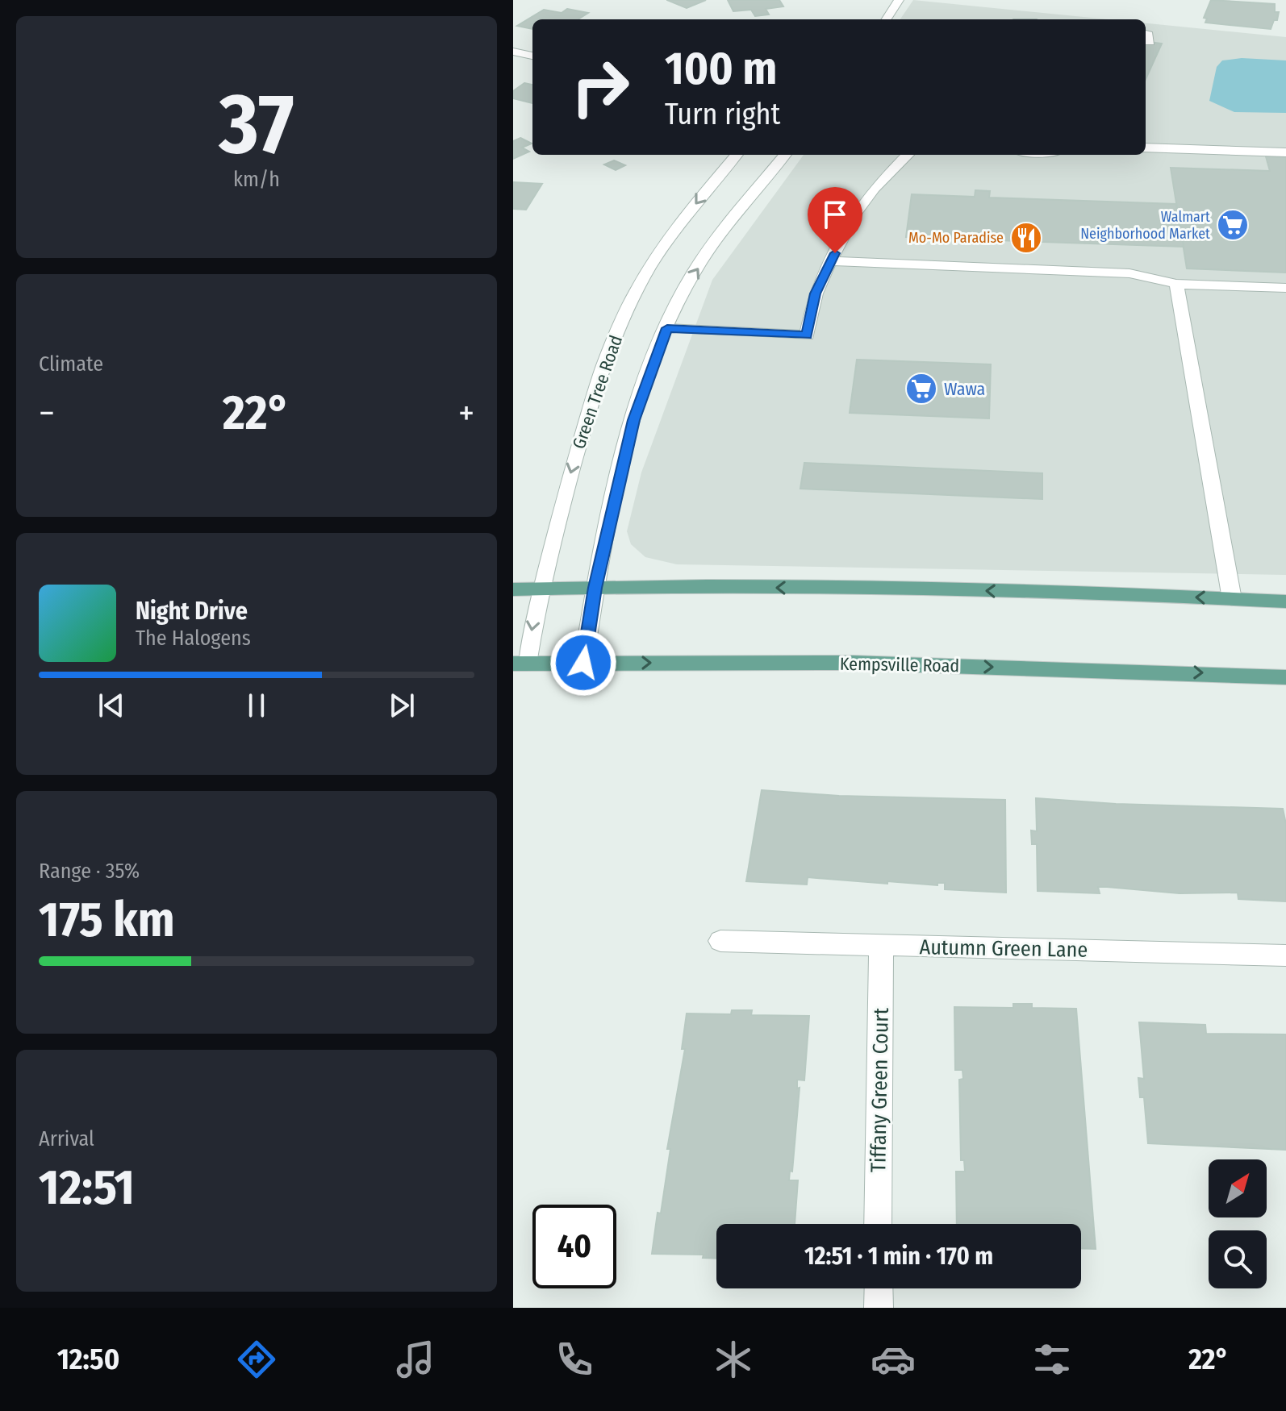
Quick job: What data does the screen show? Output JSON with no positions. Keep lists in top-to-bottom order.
{
  "streets": {
    "main road": ["Kempsville Road"],
    "street": ["Green Tree Road", "Autumn Green Lane", "Tiffany Green Court"]
  },
  "crossings": [
    ["Green Tree Road", "Kempsville Road"],
    ["Autumn Green Lane", "Tiffany Green Court"]
  ],
  "places": {
    "supermarket": ["Walmart Neighborhood Market", "Wawa"],
    "restaurant": ["Mo-Mo Paradise"]
  },
  "north": "top right",
  "page": {
    "tile": [
      ["37", "km/h"],
      "Climate",
      ["Range · 35%", "175 km"],
      ["Arrival", "12:51"]
    ],
    "turn": ["100 m", "Turn right"],
    "heat": ["−", "22°", "+"],
    "song": ["Night Drive", "The Halogens"],
    "limit": "40",
    "trip": "12:51 · 1 min · 170 m",
    "tabs": ["12:50", "22°"]
  }
}
